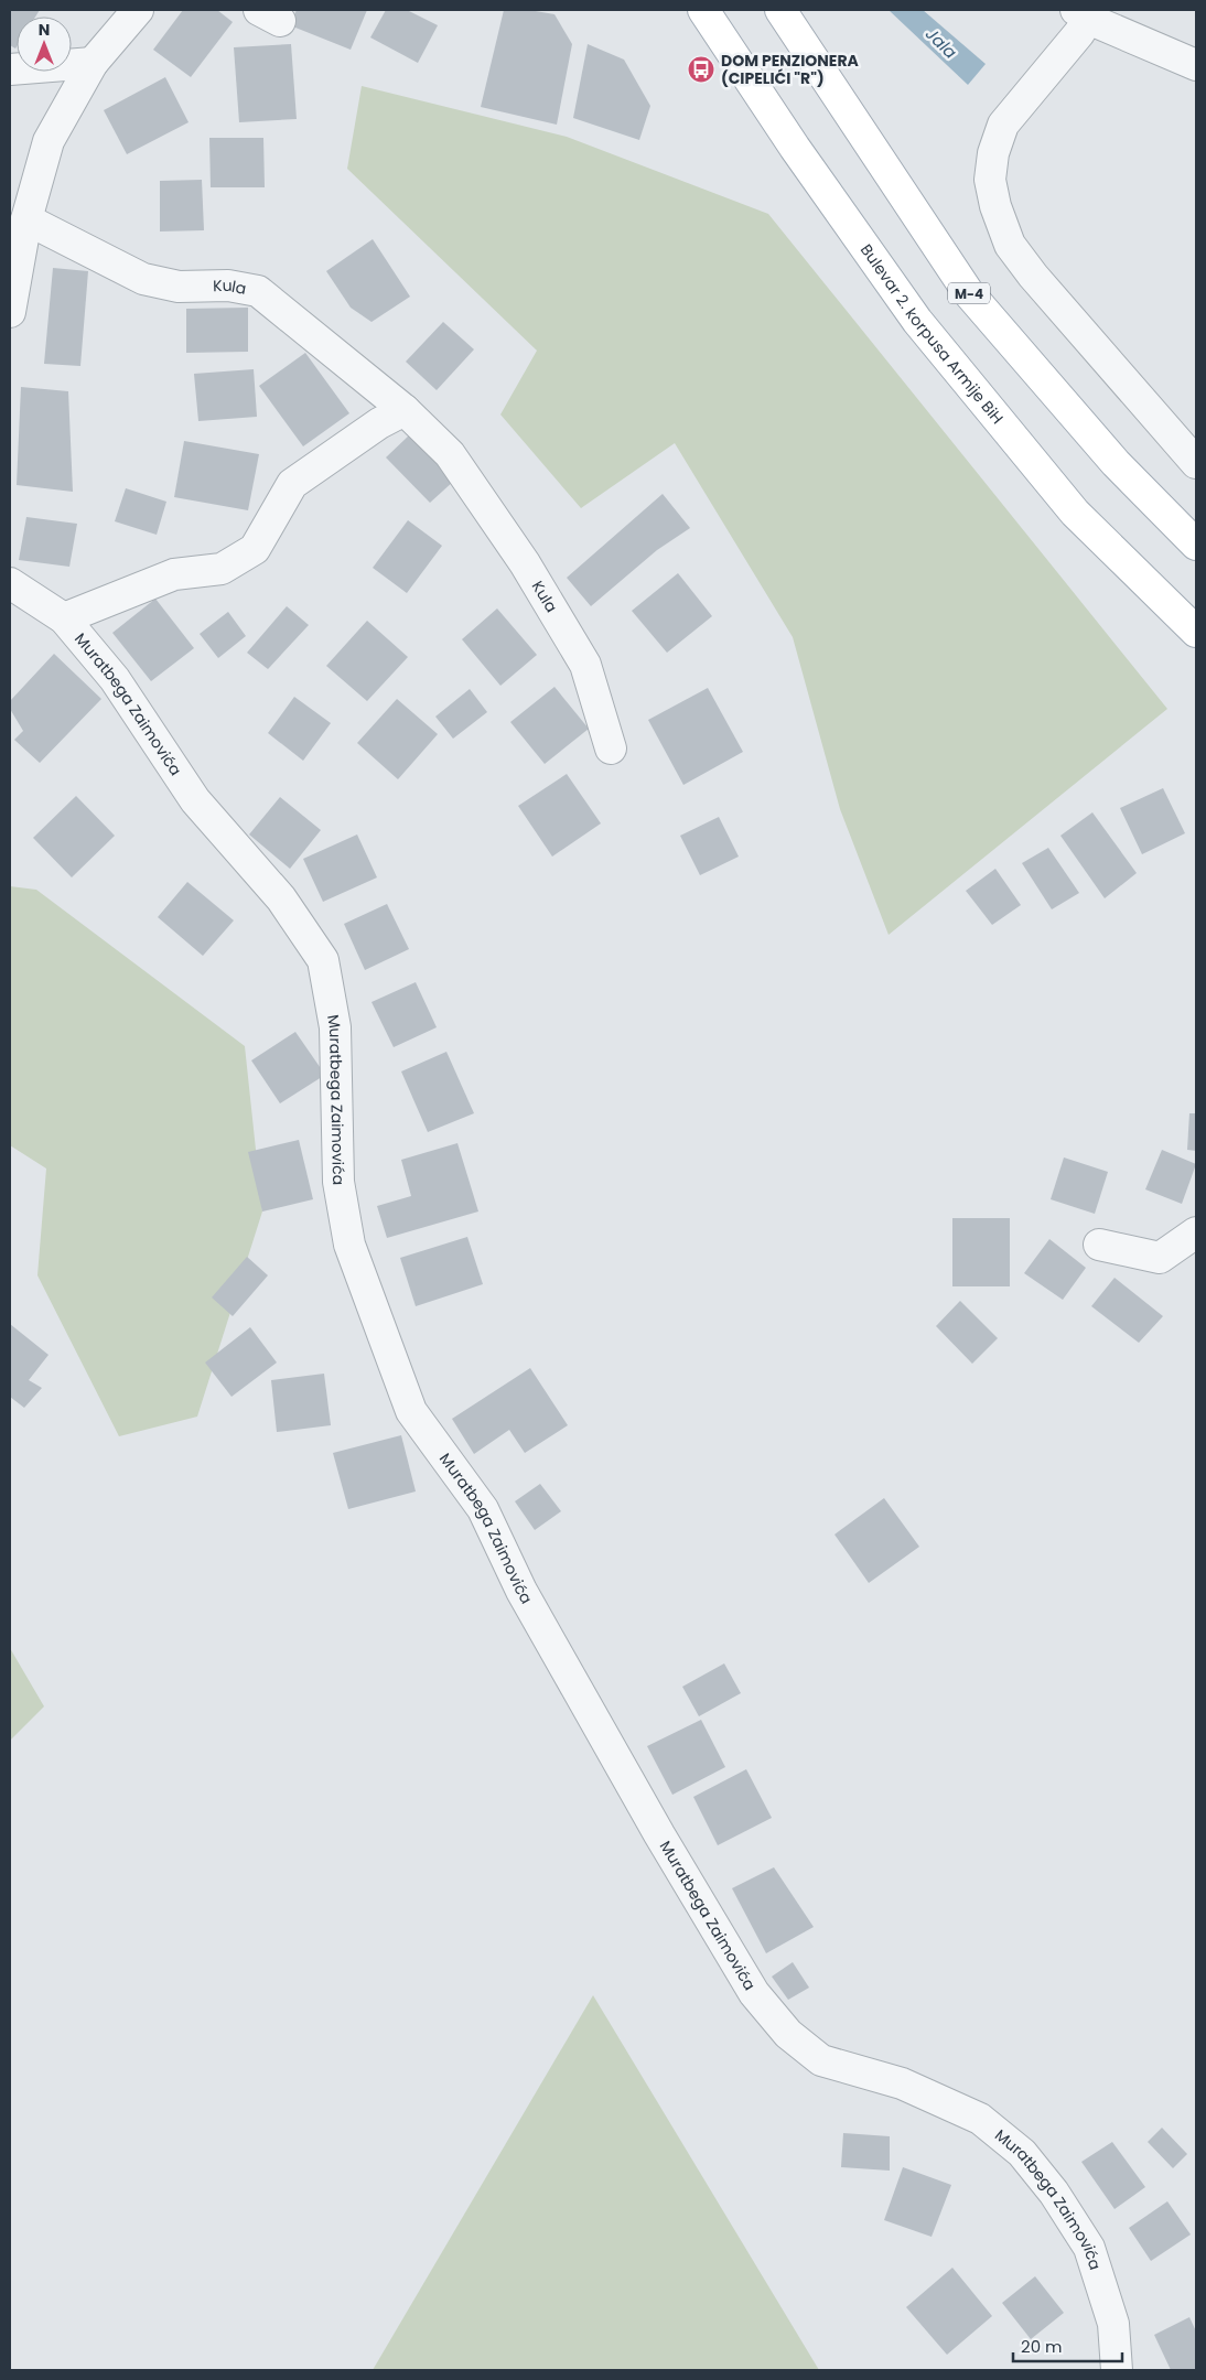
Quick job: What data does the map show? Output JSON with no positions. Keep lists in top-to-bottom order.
{
  "streets": {
    "main road": ["M-4", "Bulevar 2. korpusa Armije BiH"],
    "street": ["Kula", "Muratbega Zaimovića"]
  },
  "water": ["Jala"],
  "places": {
    "bus stop": ["DOM PENZIONERA (CIPELIĆI \"R\")"]
  },
  "scale_bar": "20 m",
  "north": "top"
}
